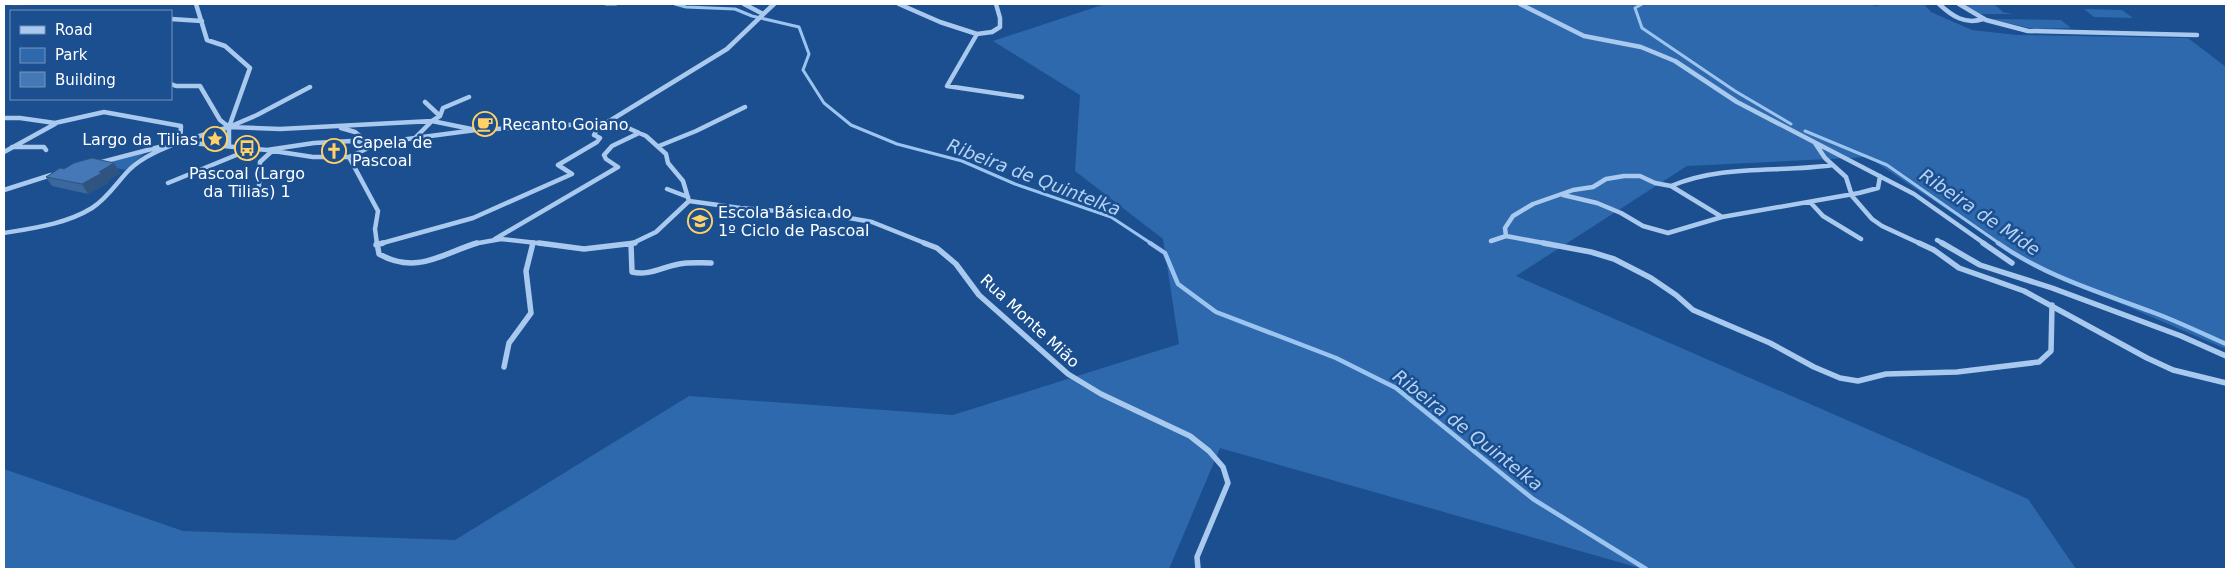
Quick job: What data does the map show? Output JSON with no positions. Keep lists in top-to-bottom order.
{
  "streets": {
    "street": ["Rua Monte Mião"]
  },
  "water": ["Ribeira de Quintelka", "Ribeira de Mide"],
  "places": {
    "cafe": ["Recanto Goiano"],
    "place": ["Largo da Tilias"],
    "bus stop": ["Pascoal (Largo da Tilias) 1"],
    "church": ["Capela de Pascoal"],
    "school or university": ["Escola Básica do 1º Ciclo de Pascoal"]
  },
  "legend": ["Road", "Park", "Building"]
}
